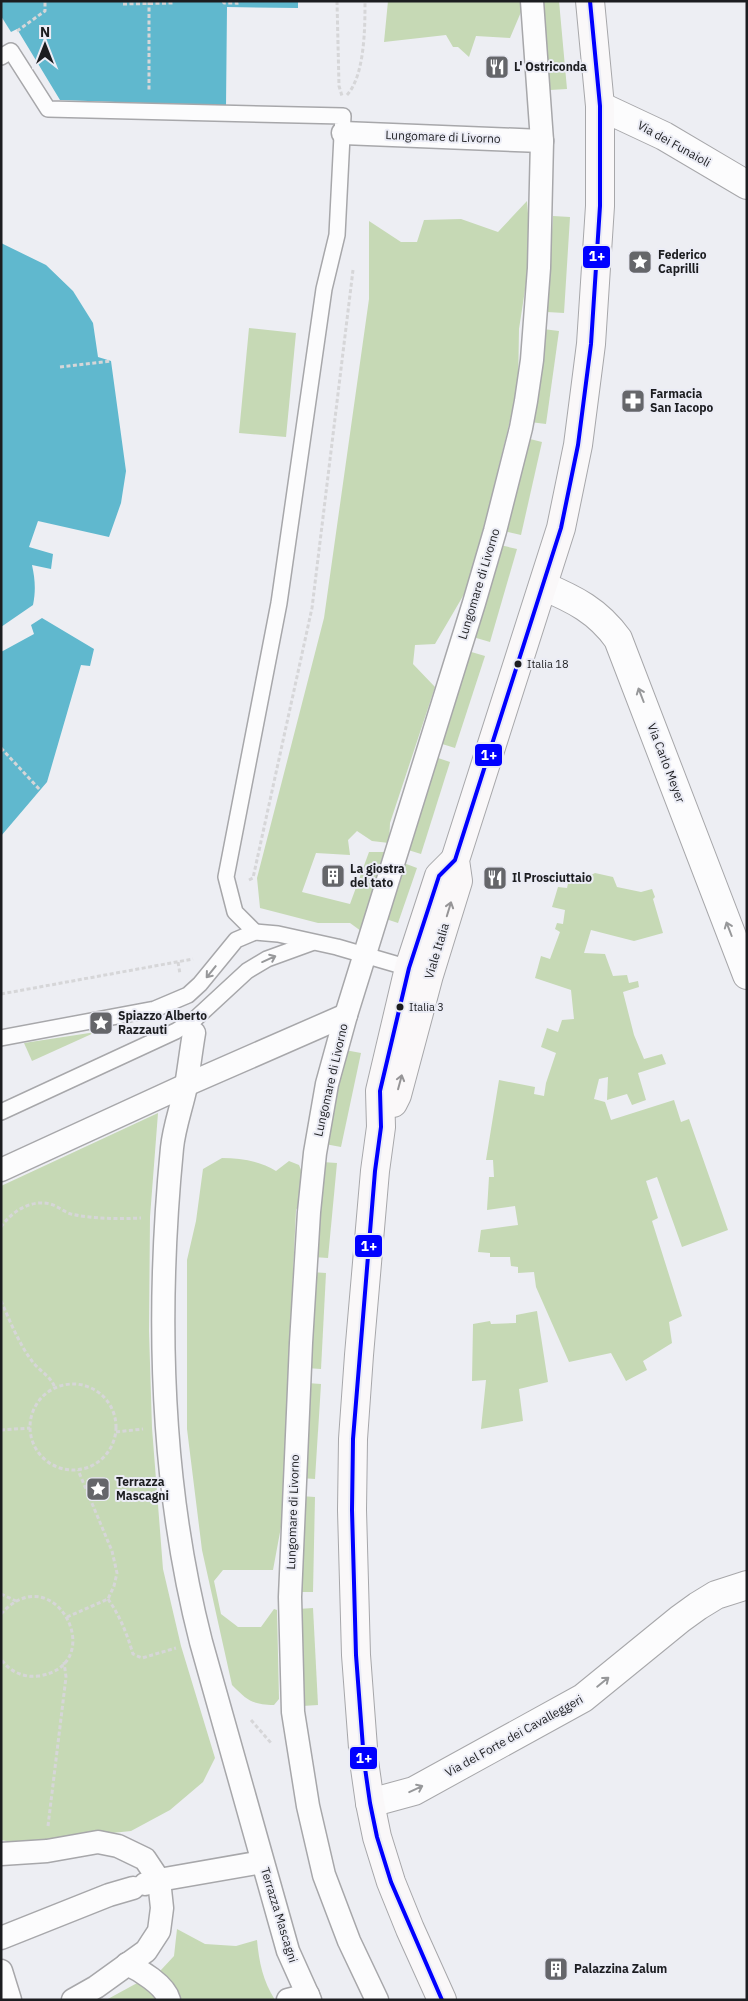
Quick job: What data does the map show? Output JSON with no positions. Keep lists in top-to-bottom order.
{
  "streets": {
    "main road": ["Viale Italia"],
    "street": [
      "Lungomare di Livorno",
      "Via dei Funaioli",
      "Via Carlo Meyer",
      "Via del Forte dei Cavalleggeri",
      "Terrazza Mascagni"
    ]
  },
  "crossings": [
    ["Lungomare di Livorno", "Terrazza Mascagni"],
    ["Via dei Funaioli", "Viale Italia"],
    ["Via Carlo Meyer", "Viale Italia"],
    ["Viale Italia", "Via del Forte dei Cavalleggeri"]
  ],
  "one_way": ["Via Carlo Meyer", "Via del Forte dei Cavalleggeri"],
  "places": {
    "restaurant": ["L' Ostriconda", "Il Prosciuttaio"],
    "place": ["Federico Caprilli", "Spiazzo Alberto Razzauti", "Terrazza Mascagni"],
    "pharmacy": ["Farmacia San Iacopo"],
    "other": ["Italia 18", "Italia 3"],
    "building": ["La giostra del tato", "Palazzina Zalum"]
  },
  "lines": ["transit line 1+"],
  "north": "top"
}
